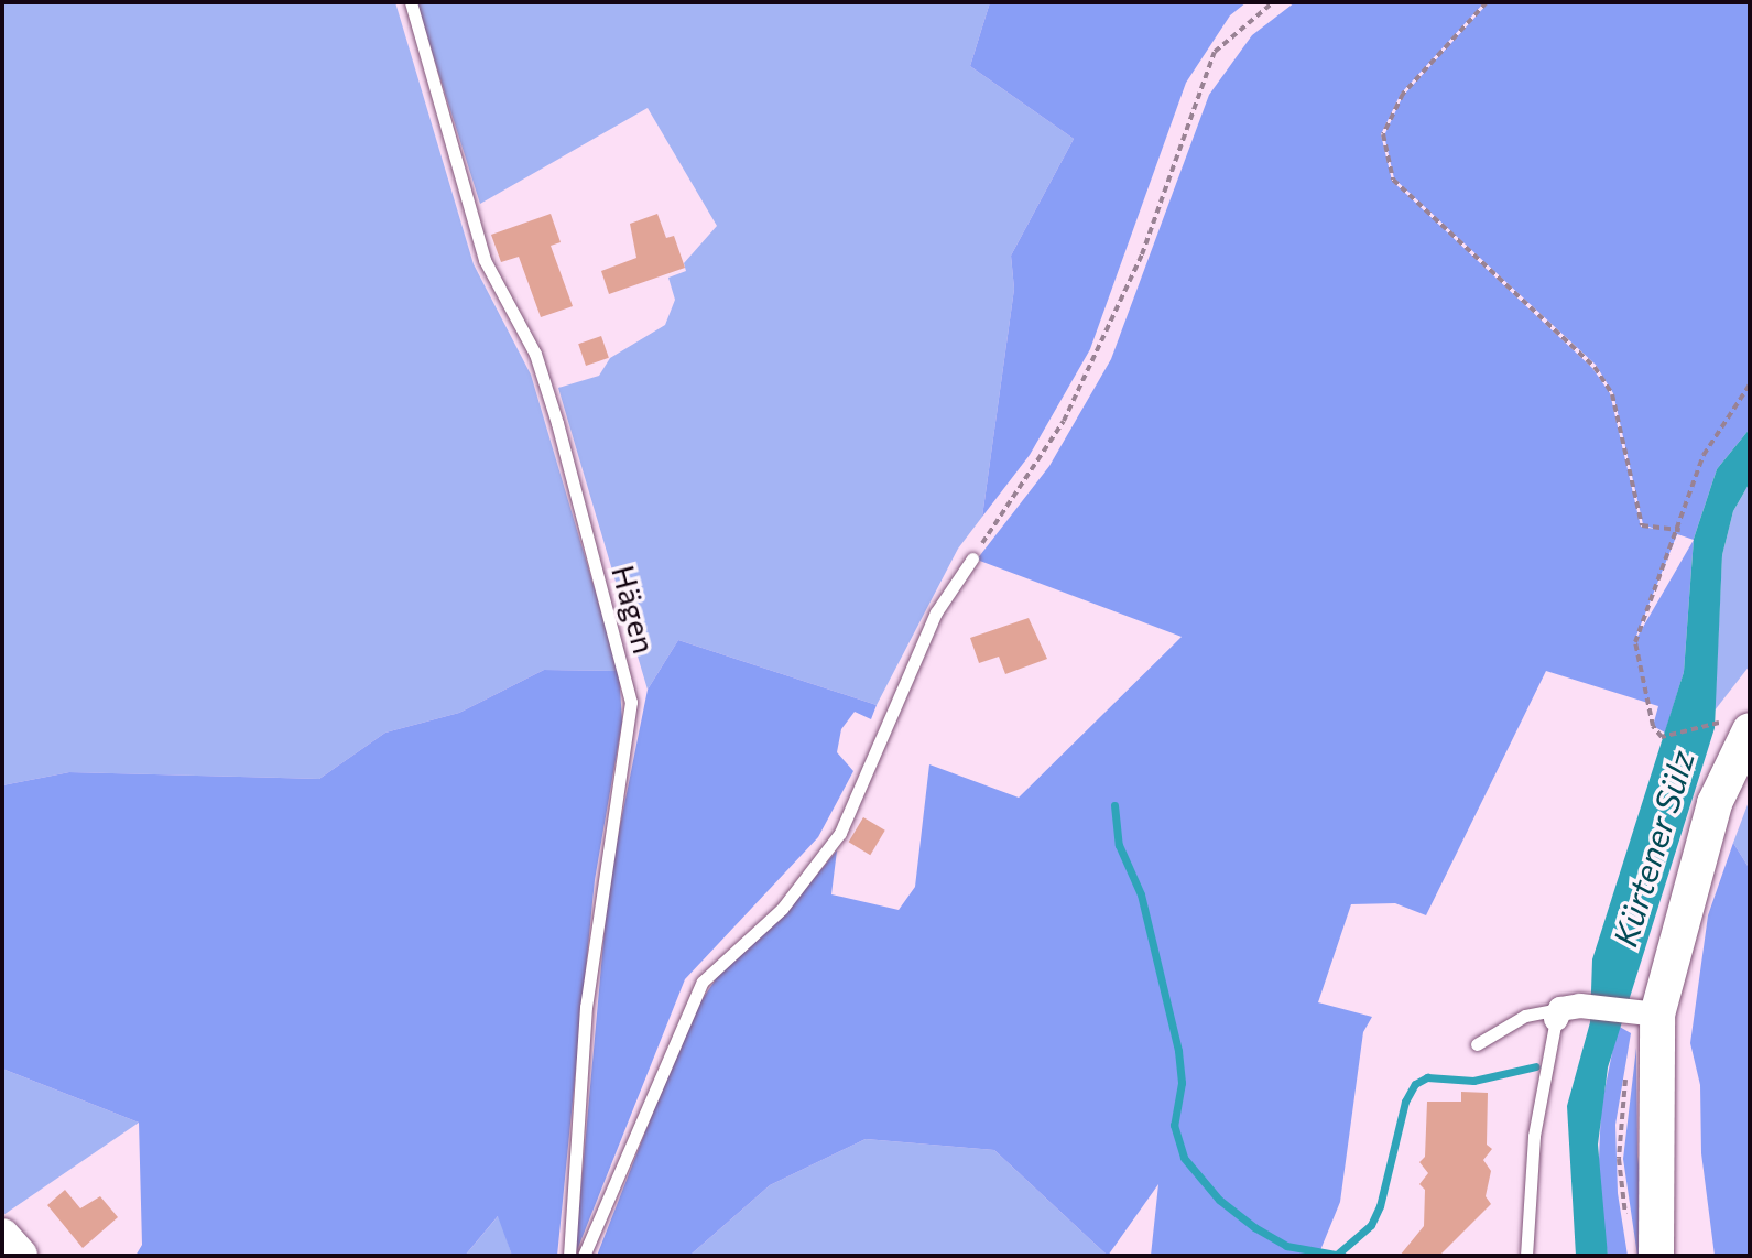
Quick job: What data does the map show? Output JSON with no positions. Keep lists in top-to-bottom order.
{
  "streets": {
    "lane": ["Hägen"]
  },
  "water": ["Kürtener Sülz"]
}
